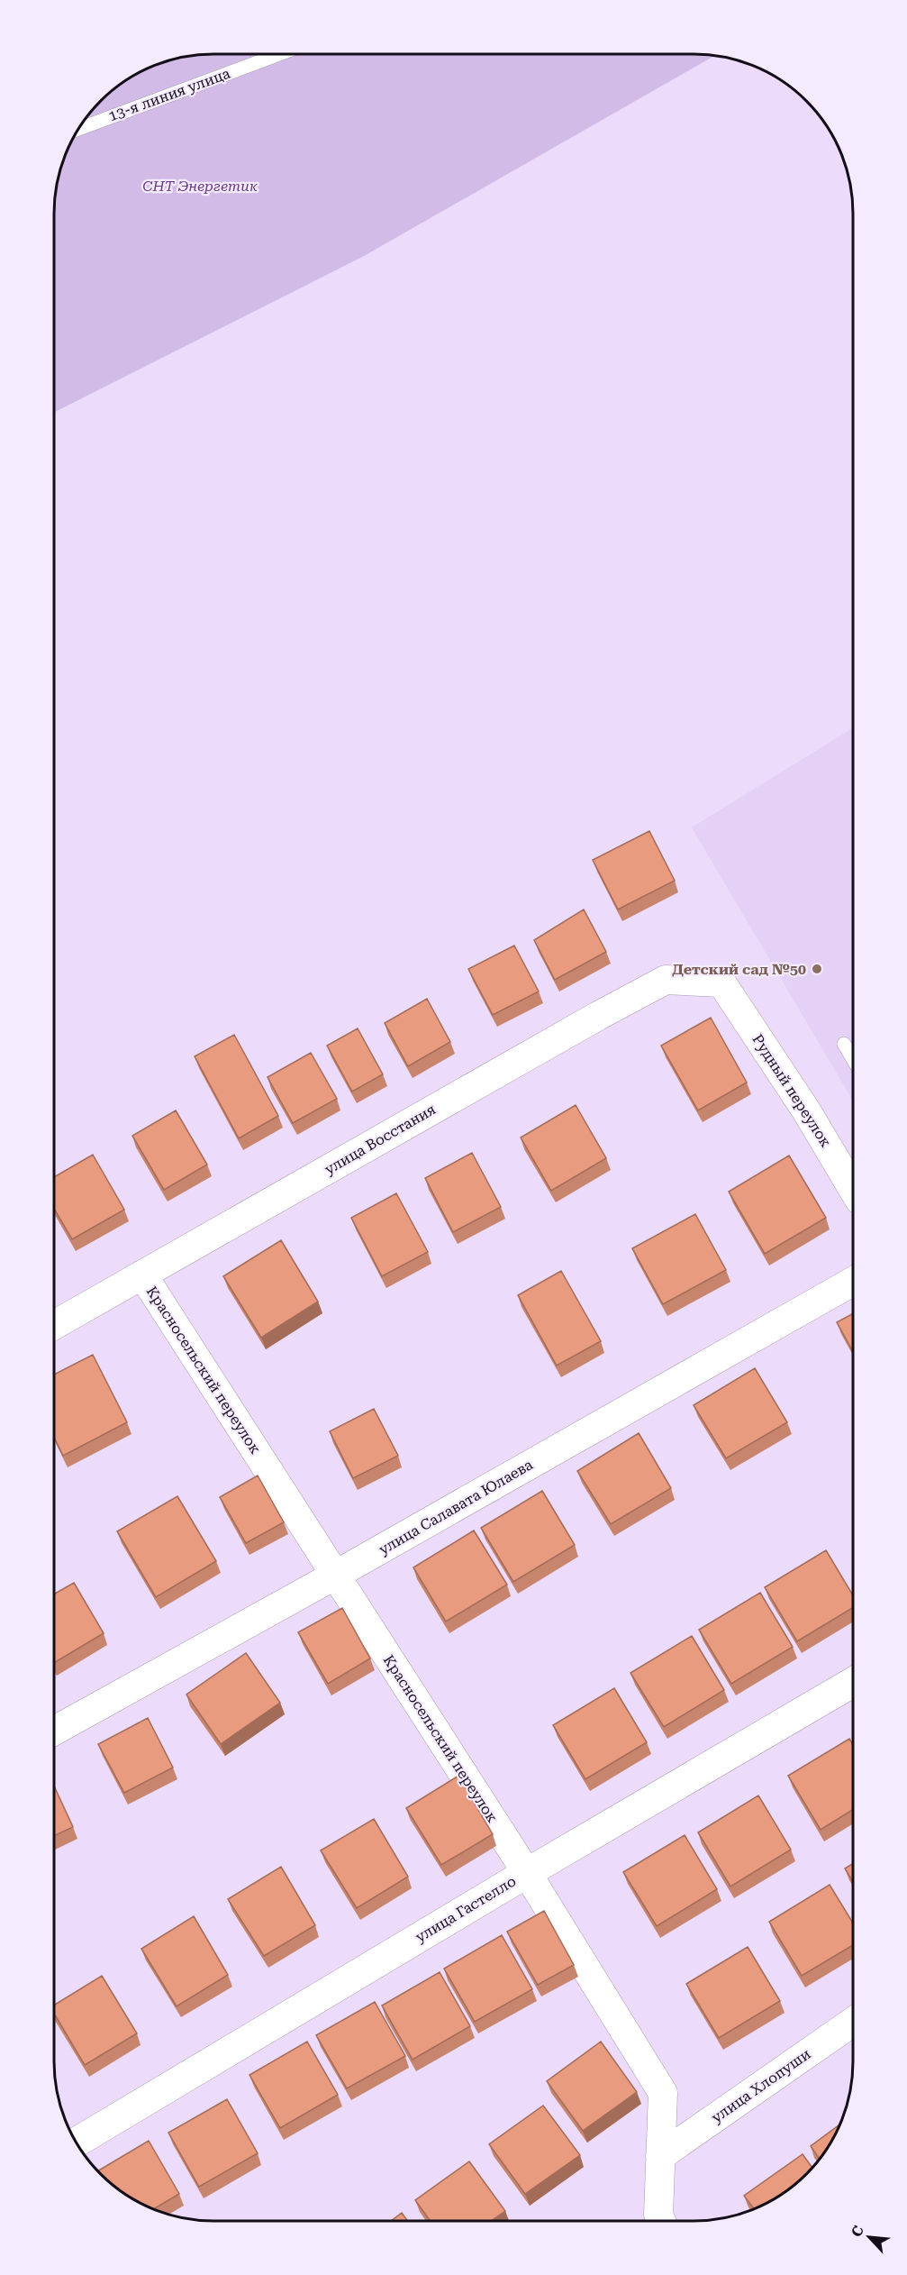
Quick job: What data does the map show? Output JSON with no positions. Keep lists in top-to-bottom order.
{
  "streets": {
    "street": [
      "Рудный переулок",
      "улица Восстания",
      "Красносельский переулок",
      "улица Салавата Юлаева",
      "улица Гастелло",
      "улица Хлопуши"
    ],
    "lane": ["13-я линия улица"]
  },
  "crossings": [
    ["Рудный переулок", "улица Восстания"],
    ["улица Восстания", "Красносельский переулок"],
    ["Красносельский переулок", "улица Салавата Юлаева"],
    ["Красносельский переулок", "улица Гастелло"],
    ["Красносельский переулок", "улица Хлопуши"]
  ],
  "parks": ["СНТ Энергетик"],
  "places": ["Детский сад №50"],
  "north": "top left"
}
